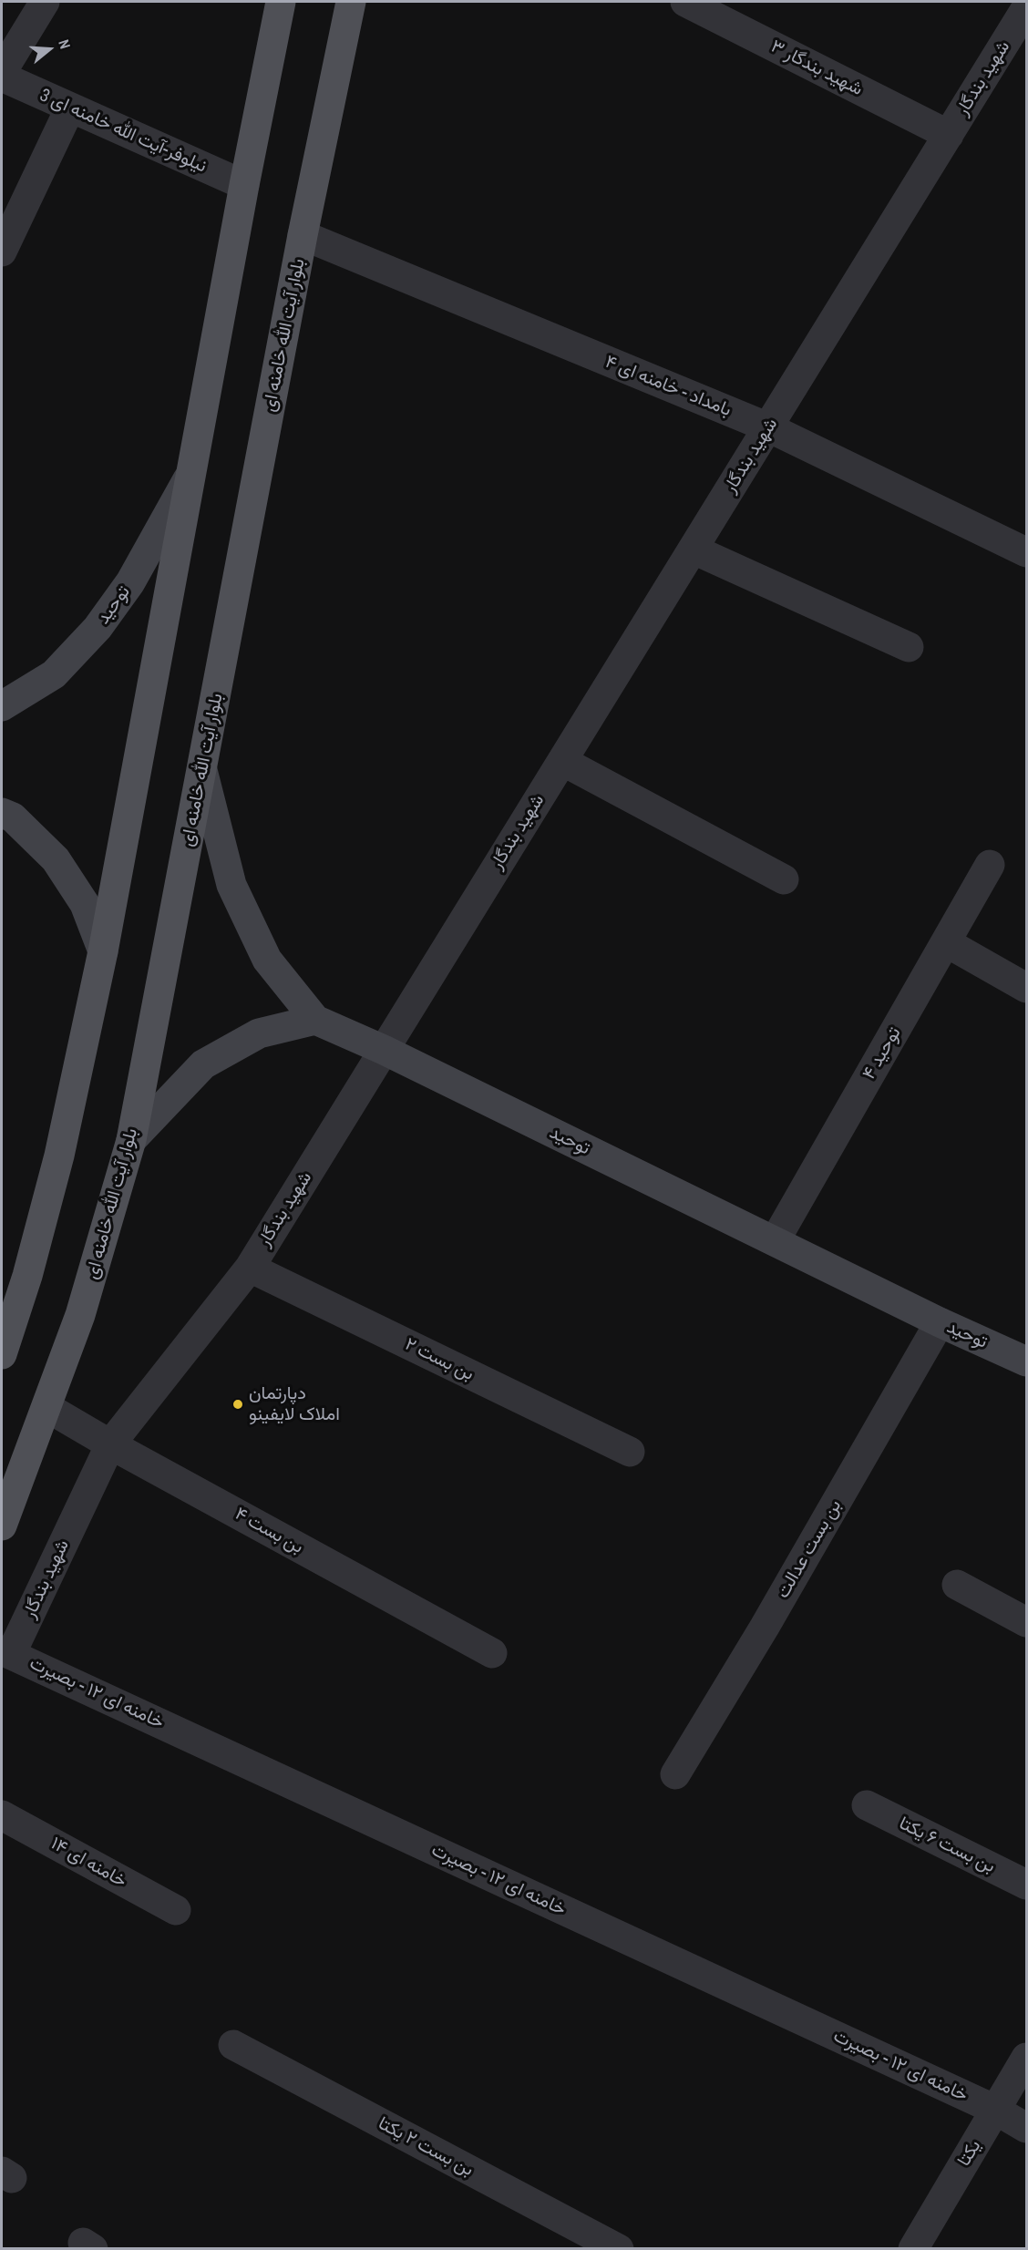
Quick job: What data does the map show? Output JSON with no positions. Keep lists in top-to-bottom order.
{
  "streets": {
    "main road": ["بلوار آیت الله خامنه ای"],
    "street": [
      "شهید بندگار ۳",
      "شهید بندگار",
      "نیلوفر-آیت الله خامنه ای 3",
      "بامداد - خامنه ای ۴",
      "توحید",
      "توحید ۴",
      "بن بست ۲",
      "بن بست ۴",
      "بن بست عدالت",
      "خامنه ای ۱۲ - بصیرت",
      "بن بست ۶ یکتا",
      "خامنه ای ۱۴",
      "بن بست ۲ یکتا",
      "یکتا"
    ]
  },
  "crossings": [
    ["شهید بندگار ۳", "شهید بندگار"],
    ["شهید بندگار", "بامداد - خامنه ای ۴"],
    ["شهید بندگار", "توحید"],
    ["شهید بندگار", "بن بست ۲"],
    ["شهید بندگار", "بن بست ۴"],
    ["شهید بندگار", "خامنه ای ۱۲ - بصیرت"],
    ["بلوار آیت الله خامنه ای", "بامداد - خامنه ای ۴"],
    ["بلوار آیت الله خامنه ای", "بن بست ۴"],
    ["توحید", "توحید ۴"],
    ["توحید", "بن بست عدالت"],
    ["خامنه ای ۱۲ - بصیرت", "یکتا"]
  ],
  "places": ["دپارتمان املاک لایفینو"],
  "north": "right"
}
